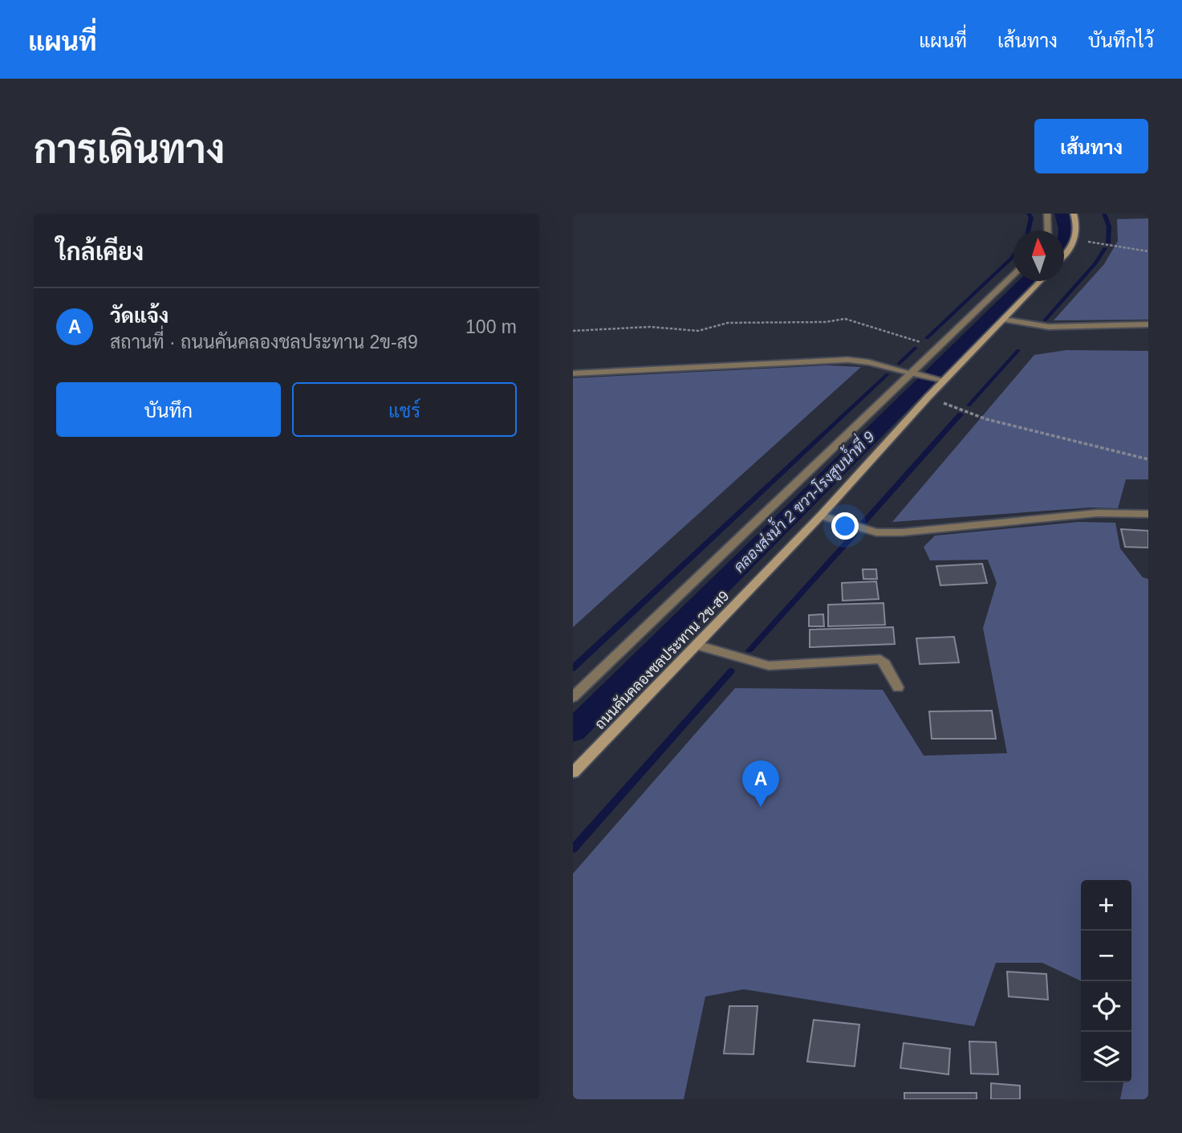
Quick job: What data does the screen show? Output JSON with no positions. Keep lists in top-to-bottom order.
{
  "streets": {
    "street": ["ถนนคันคลองชลประทาน 2ข-ส9"]
  },
  "water": ["คลองส่งน้ำ 2 ขวา-โรงสูบน้ำที่ 9"],
  "north": "top",
  "page": {
    "header": "แผนที่",
    "nav": ["แผนที่", "เส้นทาง", "บันทึกไว้"],
    "buttons": [
      "เส้นทาง",
      ["บันทึก", "แชร์"]
    ],
    "title": "การเดินทาง",
    "heading": "ใกล้เคียง",
    "list": [
      {
        "mark": "A",
        "name": "วัดแจ้ง",
        "note": "สถานที่ · ถนนคันคลองชลประทาน 2ข-ส9",
        "value": "100 m"
      }
    ],
    "pins": "A",
    "map_buttons": ["+", "−"]
  }
}
